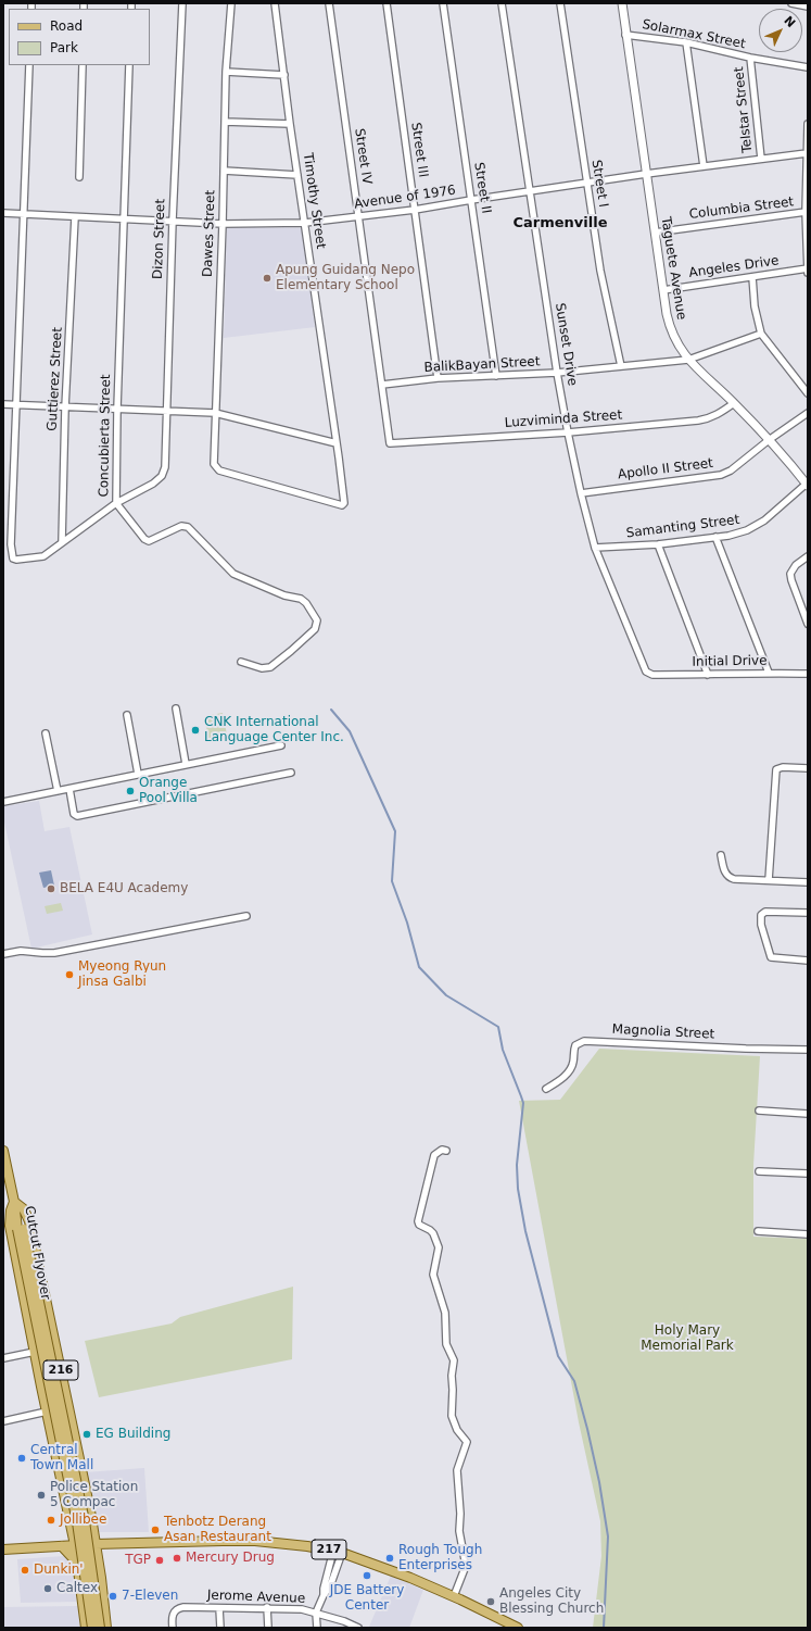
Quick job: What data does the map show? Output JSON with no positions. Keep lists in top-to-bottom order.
{
  "streets": {
    "main road": ["Cutcut Flyover", "216", "217"],
    "street": [
      "Solarmax Street",
      "Telstar Street",
      "Street III",
      "Street IV",
      "Street I",
      "Street II",
      "Avenue of 1976",
      "Timothy Street",
      "Columbia Street",
      "Dawes Street",
      "Dizon Street",
      "Angeles Drive",
      "Taguete Avenue",
      "Sunset Drive",
      "BalikBayan Street",
      "Guttierez Street",
      "Luzviminda Street",
      "Concubierta Street",
      "Apollo II Street",
      "Samanting Street",
      "Initial Drive",
      "Magnolia Street",
      "Jerome Avenue"
    ]
  },
  "crossings": [
    ["Solarmax Street", "Telstar Street"],
    ["Solarmax Street", "Taguete Avenue"],
    ["Telstar Street", "Avenue of 1976"],
    ["Street III", "Avenue of 1976"],
    ["Street III", "BalikBayan Street"],
    ["Street IV", "Avenue of 1976"],
    ["Street IV", "BalikBayan Street"],
    ["Street IV", "Luzviminda Street"],
    ["Street I", "Avenue of 1976"],
    ["Street I", "BalikBayan Street"],
    ["Street II", "Avenue of 1976"],
    ["Street II", "BalikBayan Street"],
    ["Avenue of 1976", "Timothy Street"],
    ["Avenue of 1976", "Dawes Street"],
    ["Avenue of 1976", "Dizon Street"],
    ["Avenue of 1976", "Taguete Avenue"],
    ["Avenue of 1976", "Sunset Drive"],
    ["Avenue of 1976", "Guttierez Street"],
    ["Avenue of 1976", "Concubierta Street"],
    ["Timothy Street", "Dawes Street"],
    ["Columbia Street", "Taguete Avenue"],
    ["Dizon Street", "Concubierta Street"],
    ["Angeles Drive", "Taguete Avenue"],
    ["Taguete Avenue", "BalikBayan Street"],
    ["Taguete Avenue", "Luzviminda Street"],
    ["Taguete Avenue", "Apollo II Street"],
    ["Taguete Avenue", "Samanting Street"],
    ["Sunset Drive", "BalikBayan Street"],
    ["Sunset Drive", "Luzviminda Street"],
    ["Sunset Drive", "Apollo II Street"],
    ["Sunset Drive", "Samanting Street"],
    ["Sunset Drive", "Initial Drive"],
    ["Cutcut Flyover", "216"],
    ["216", "217"]
  ],
  "districts": ["Carmenville"],
  "parks": ["Holy Mary Memorial Park"],
  "places": [
    "Apung Guidang Nepo Elementary School",
    "CNK International Language Center Inc.",
    "Orange Pool Villa",
    "BELA E4U Academy",
    "Myeong Ryun Jinsa Galbi",
    "EG Building",
    "Central Town Mall",
    "Police Station 5 Compac",
    "Jollibee",
    "Tenbotz Derang Asan Restaurant",
    "Mercury Drug",
    "Rough Tough Enterprises",
    "TGP",
    "Dunkin'",
    "JDE Battery Center",
    "Caltex",
    "7-Eleven",
    "Angeles City Blessing Church"
  ],
  "legend": ["Road", "Park"],
  "north": "top right"
}
